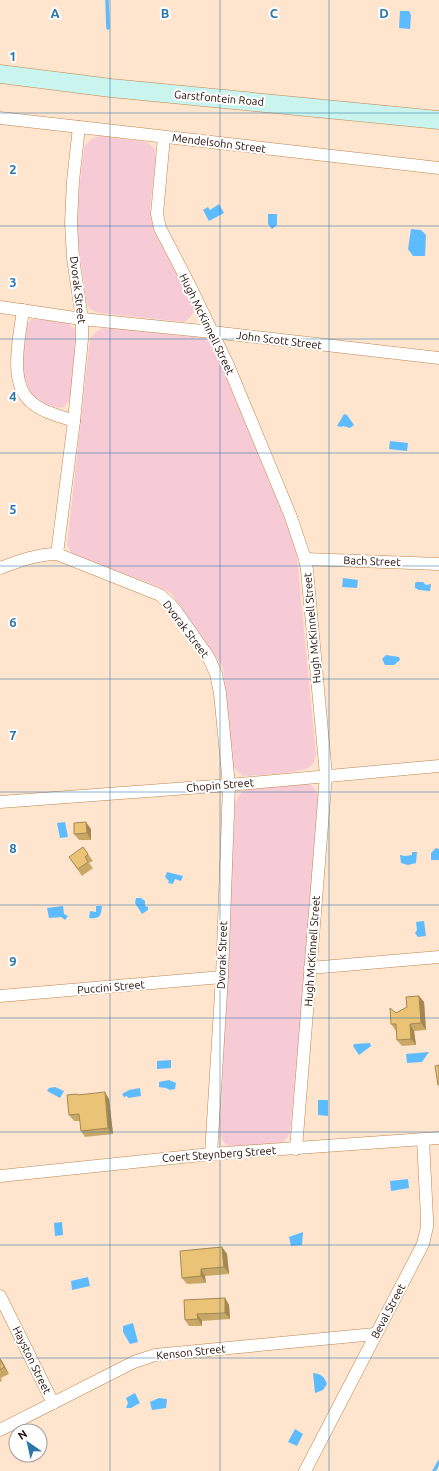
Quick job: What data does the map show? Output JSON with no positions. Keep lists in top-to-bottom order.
{
  "streets": {
    "main road": ["Garstfontein Road"],
    "street": [
      "Mendelsohn Street",
      "Dvorak Street",
      "Hugh McKinnell Street",
      "John Scott Street",
      "Bach Street",
      "Chopin Street",
      "Puccini Street",
      "Coert Steynberg Street",
      "Beval Street",
      "Kenson Street",
      "Hayston Street"
    ]
  },
  "crossings": [
    ["Mendelsohn Street", "Dvorak Street"],
    ["Mendelsohn Street", "Hugh McKinnell Street"],
    ["Dvorak Street", "John Scott Street"],
    ["Dvorak Street", "Chopin Street"],
    ["Dvorak Street", "Puccini Street"],
    ["Dvorak Street", "Coert Steynberg Street"],
    ["Hugh McKinnell Street", "John Scott Street"],
    ["Hugh McKinnell Street", "Bach Street"],
    ["Hugh McKinnell Street", "Chopin Street"],
    ["Hugh McKinnell Street", "Coert Steynberg Street"],
    ["Coert Steynberg Street", "Beval Street"],
    ["Beval Street", "Kenson Street"],
    ["Kenson Street", "Hayston Street"]
  ],
  "north": "top left",
  "grid": {
    "columns": [
      "A",
      "B",
      "C",
      "D"
    ],
    "rows": [
      "1",
      "2",
      "3",
      "4",
      "5",
      "6",
      "7",
      "8",
      "9"
    ]
  }
}
